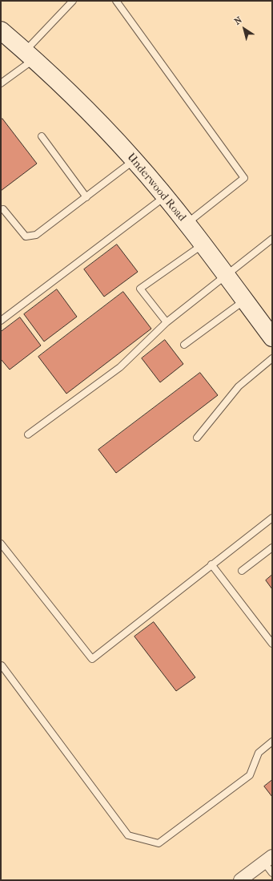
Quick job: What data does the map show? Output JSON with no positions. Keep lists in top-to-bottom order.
{
  "streets": {
    "main road": ["Underwood Road"]
  },
  "north": "top left"
}
